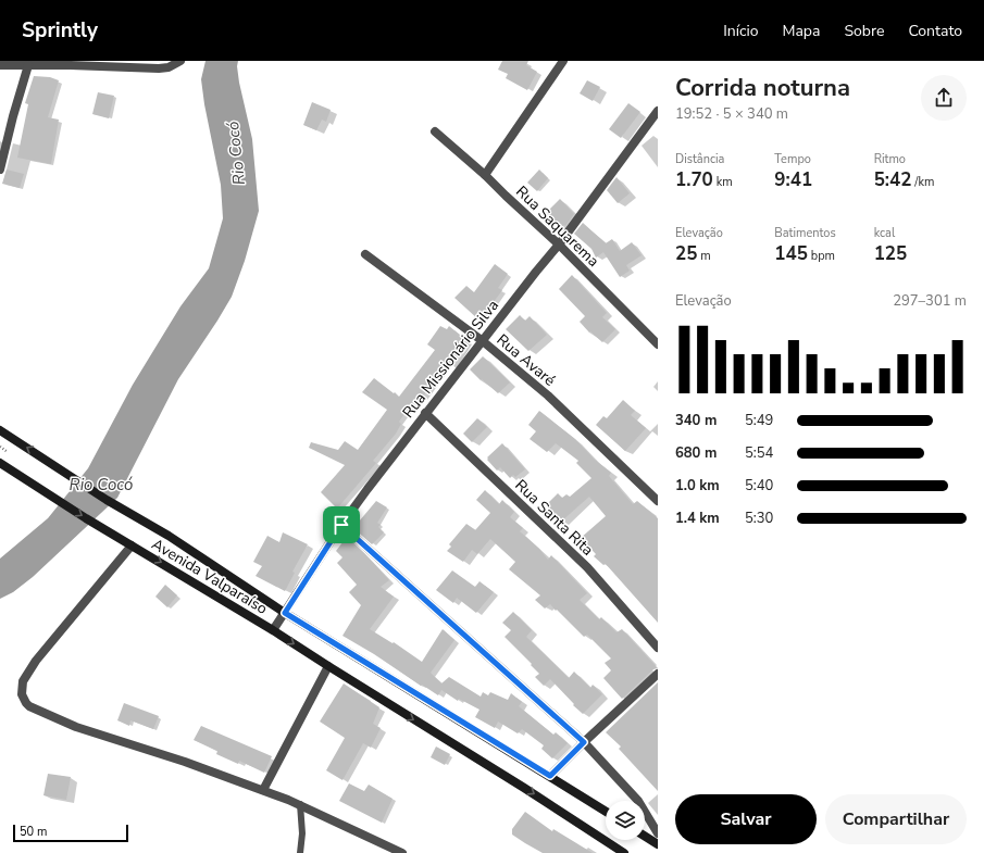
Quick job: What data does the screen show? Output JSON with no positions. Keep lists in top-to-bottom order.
{
  "streets": {
    "main road": ["Avenida Valparaíso"],
    "street": [
      "Rua Saquarema",
      "Rua Missionário Silva",
      "Rua Avaré",
      "Rua Santa Rita"
    ]
  },
  "crossings": [
    ["Rua Saquarema", "Rua Missionário Silva"],
    ["Rua Missionário Silva", "Rua Avaré"],
    ["Rua Missionário Silva", "Rua Santa Rita"],
    ["Rua Missionário Silva", "Avenida Valparaíso"]
  ],
  "water": ["Rio Cocó"],
  "scale_bar": "50 m",
  "page": {
    "header": "Sprintly",
    "nav": [
      "Início",
      "Mapa",
      "Sobre",
      "Contato"
    ],
    "heading": ["Corrida noturna", "19:52 · 5 × 340 m"],
    "stats": [
      ["Distância", "1.70 km"],
      ["Tempo", "9:41"],
      ["Ritmo", "5:42 /km"],
      ["Elevação", "25 m"],
      ["Batimentos", "145 bpm"],
      ["kcal", "125"]
    ],
    "chart": ["Elevação", "297–301 m"],
    "list": [
      {
        "name": "340 m",
        "note": "5:49"
      },
      {
        "name": "680 m",
        "note": "5:54"
      },
      {
        "name": "1.0 km",
        "note": "5:40"
      },
      {
        "name": "1.4 km",
        "note": "5:30"
      }
    ],
    "buttons": ["Salvar", "Compartilhar"],
    "scale": "50 m"
  }
}
